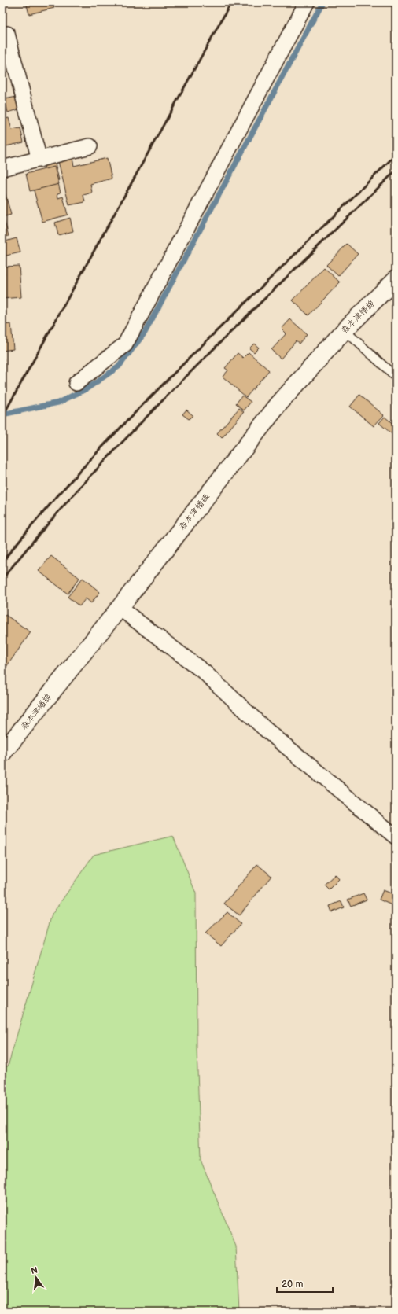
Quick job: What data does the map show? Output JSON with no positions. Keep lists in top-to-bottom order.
{
  "streets": {
    "main road": ["森本津幡線"]
  },
  "scale_bar": "20 m",
  "north": "top"
}
